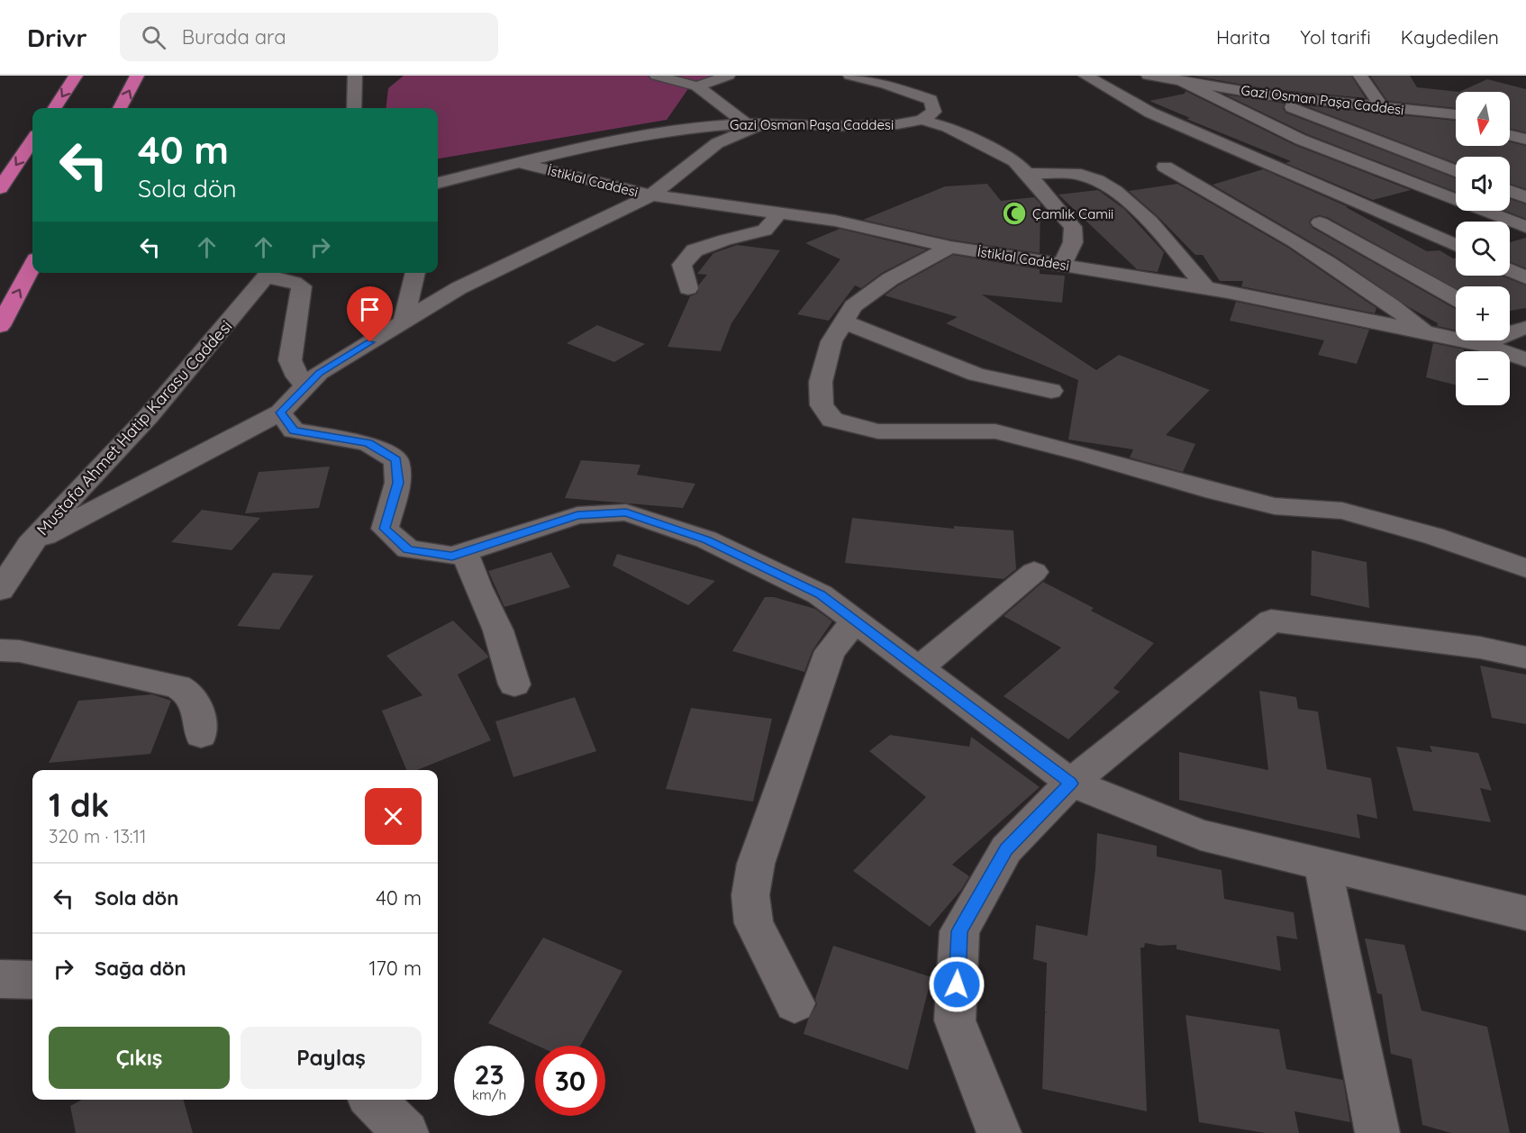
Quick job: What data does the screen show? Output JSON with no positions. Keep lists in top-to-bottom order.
{
  "streets": {
    "street": ["Gazi Osman Paşa Caddesi", "İstiklal Caddesi", "Mustafa Ahmet Hatip Karasu Caddesi"]
  },
  "crossings": [
    ["Gazi Osman Paşa Caddesi", "İstiklal Caddesi"]
  ],
  "places": {
    "mosque": ["Çamlık Camii"]
  },
  "north": "bottom",
  "page": {
    "header": "Drivr",
    "search": "Burada ara",
    "nav": ["Harita", "Yol tarifi", "Kaydedilen"],
    "map_buttons": ["+", "−"],
    "turn": ["40 m", "Sola dön"],
    "heading": ["1 dk", "320 m · 13:11"],
    "list": [
      {
        "name": "Sola dön",
        "value": "40 m"
      },
      {
        "name": "Sağa dön",
        "value": "170 m"
      }
    ],
    "buttons": ["Çıkış", "Paylaş"],
    "speed": "23 km/h",
    "limit": "30"
  }
}
